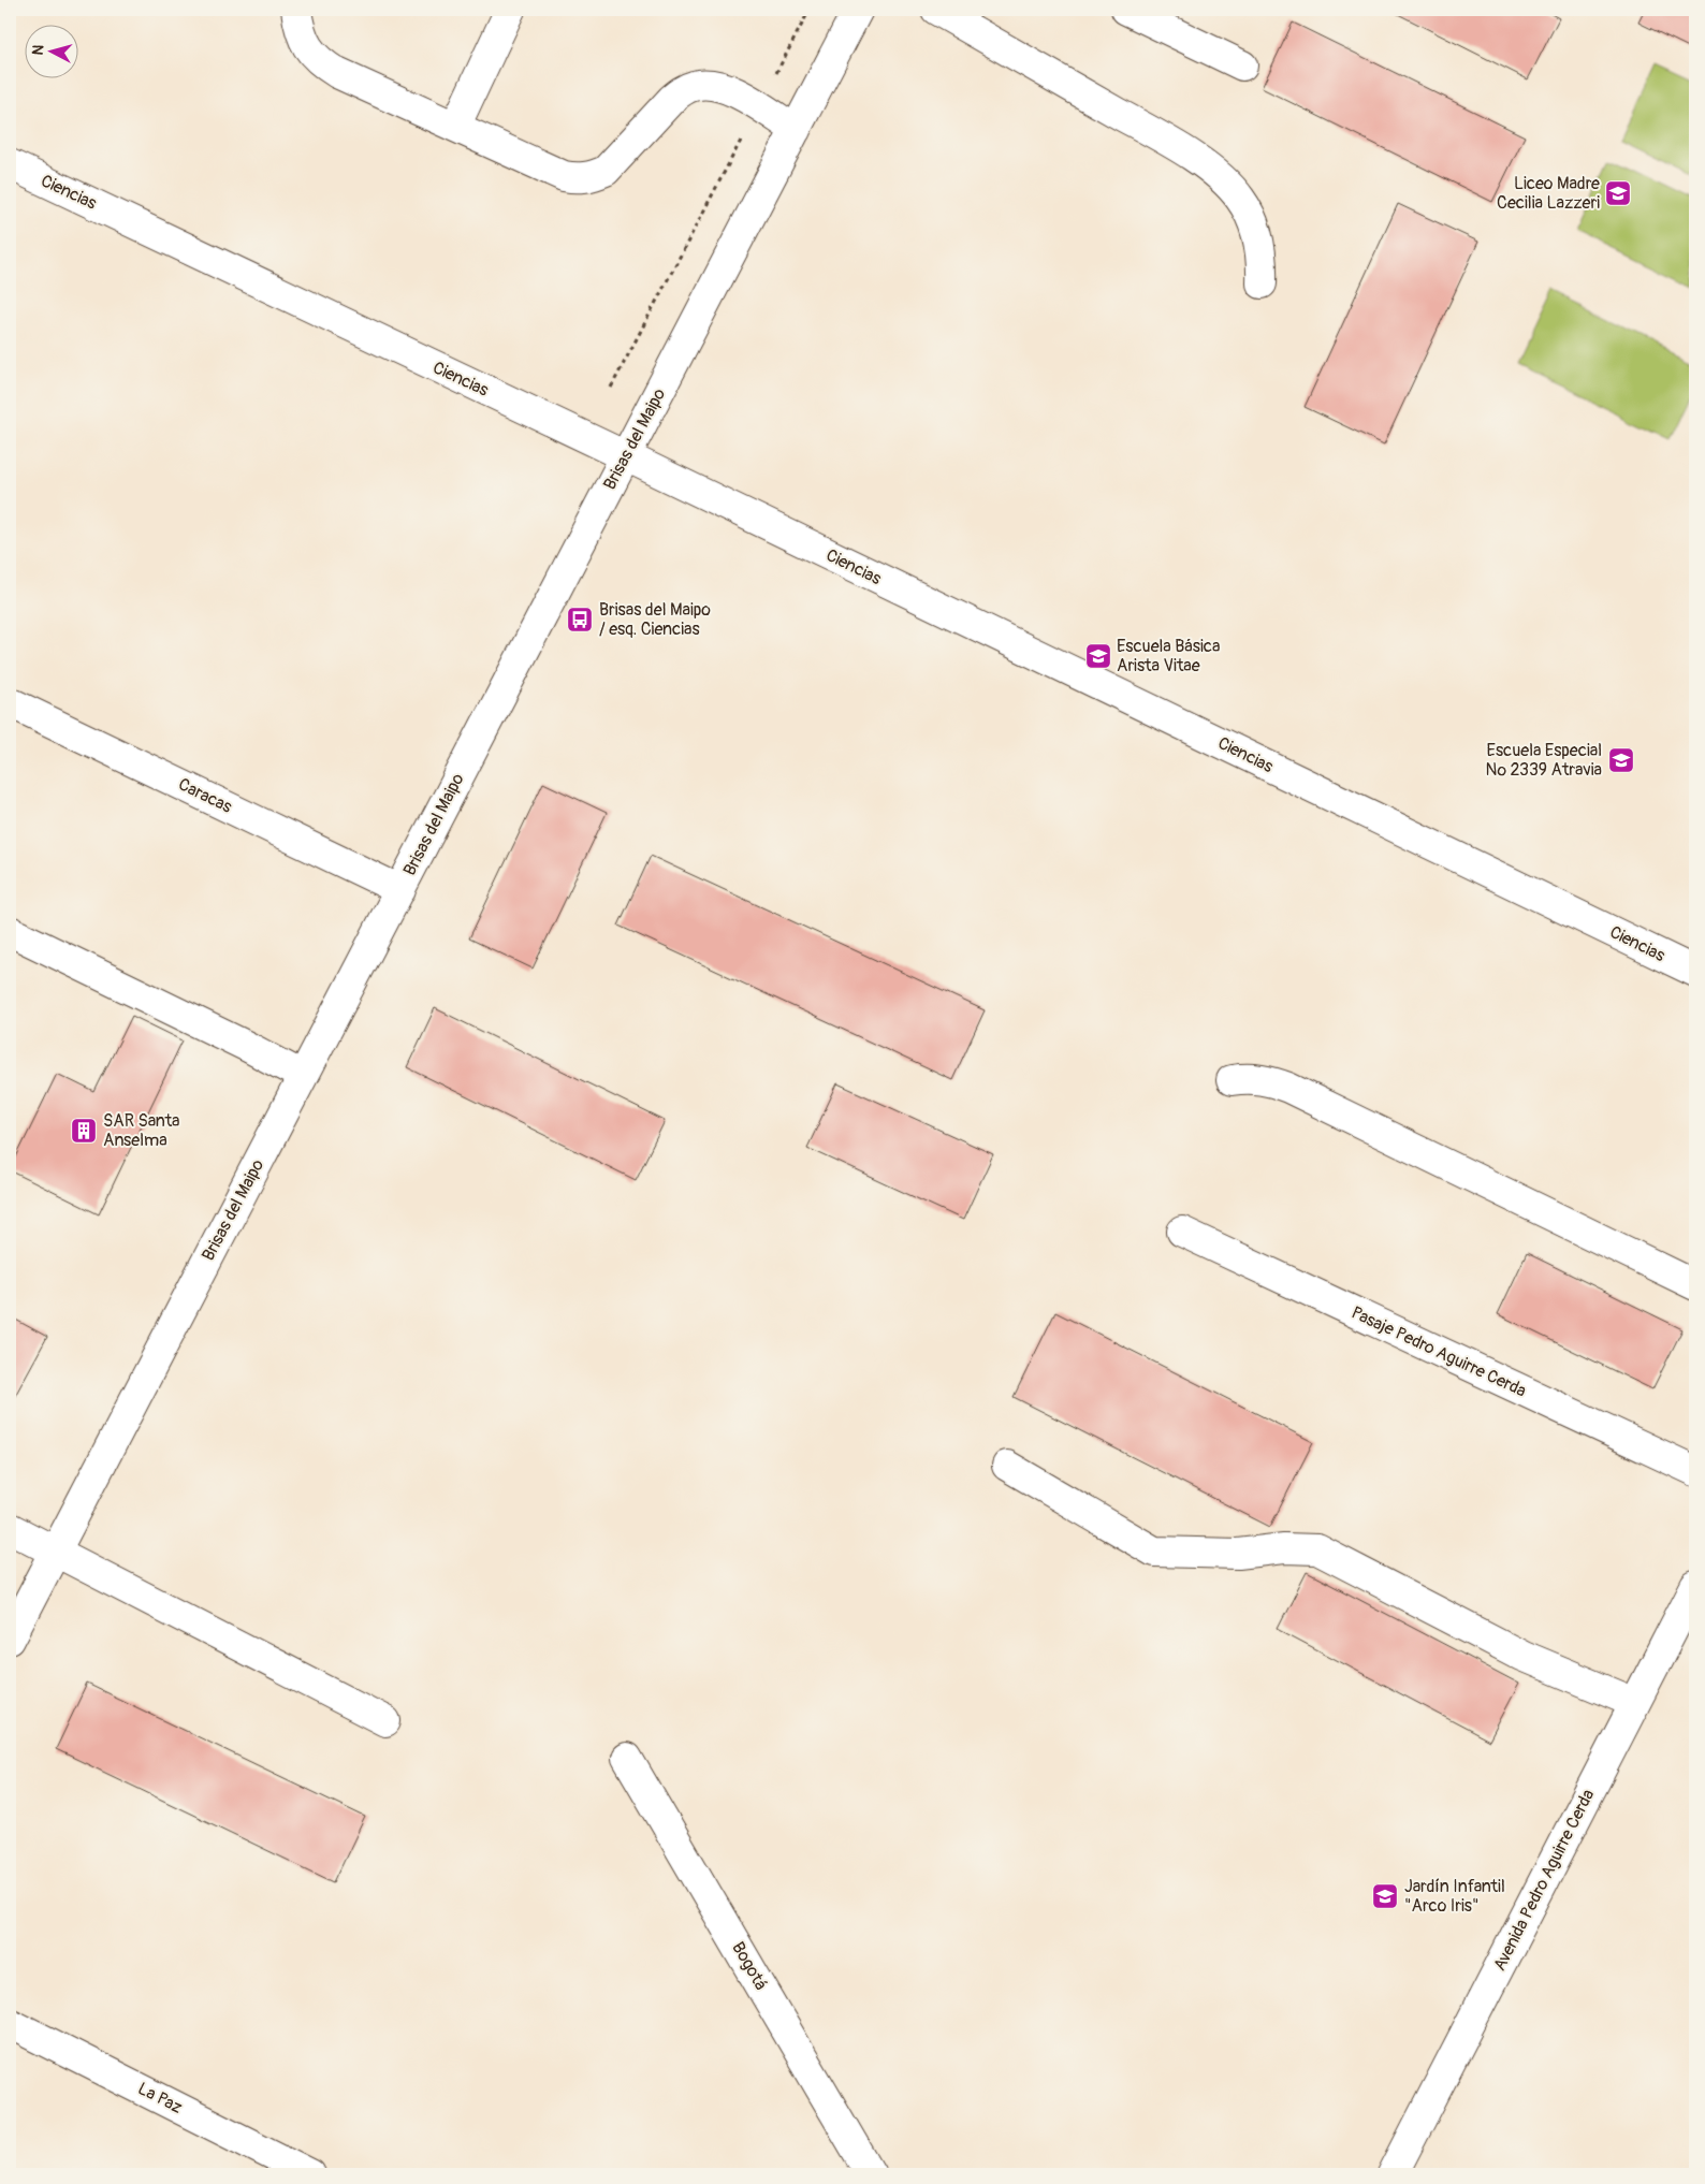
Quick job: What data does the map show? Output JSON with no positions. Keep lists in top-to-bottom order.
{
  "streets": {
    "street": [
      "Ciencias",
      "Brisas del Maipo",
      "Caracas",
      "Pasaje Pedro Aguirre Cerda",
      "Avenida Pedro Aguirre Cerda",
      "Bogotá",
      "La Paz"
    ]
  },
  "crossings": [
    ["Ciencias", "Brisas del Maipo"],
    ["Brisas del Maipo", "Caracas"]
  ],
  "places": {
    "school or university": [
      "Liceo Madre Cecilia Lazzeri",
      "Escuela Básica Arista Vitae",
      "Escuela Especial Nº 2339 Atravia",
      "Jardín Infantil \"Arco Iris\""
    ],
    "bus stop": ["Brisas del Maipo / esq. Ciencias"],
    "building": ["SAR Santa Anselma"]
  },
  "north": "left"
}
